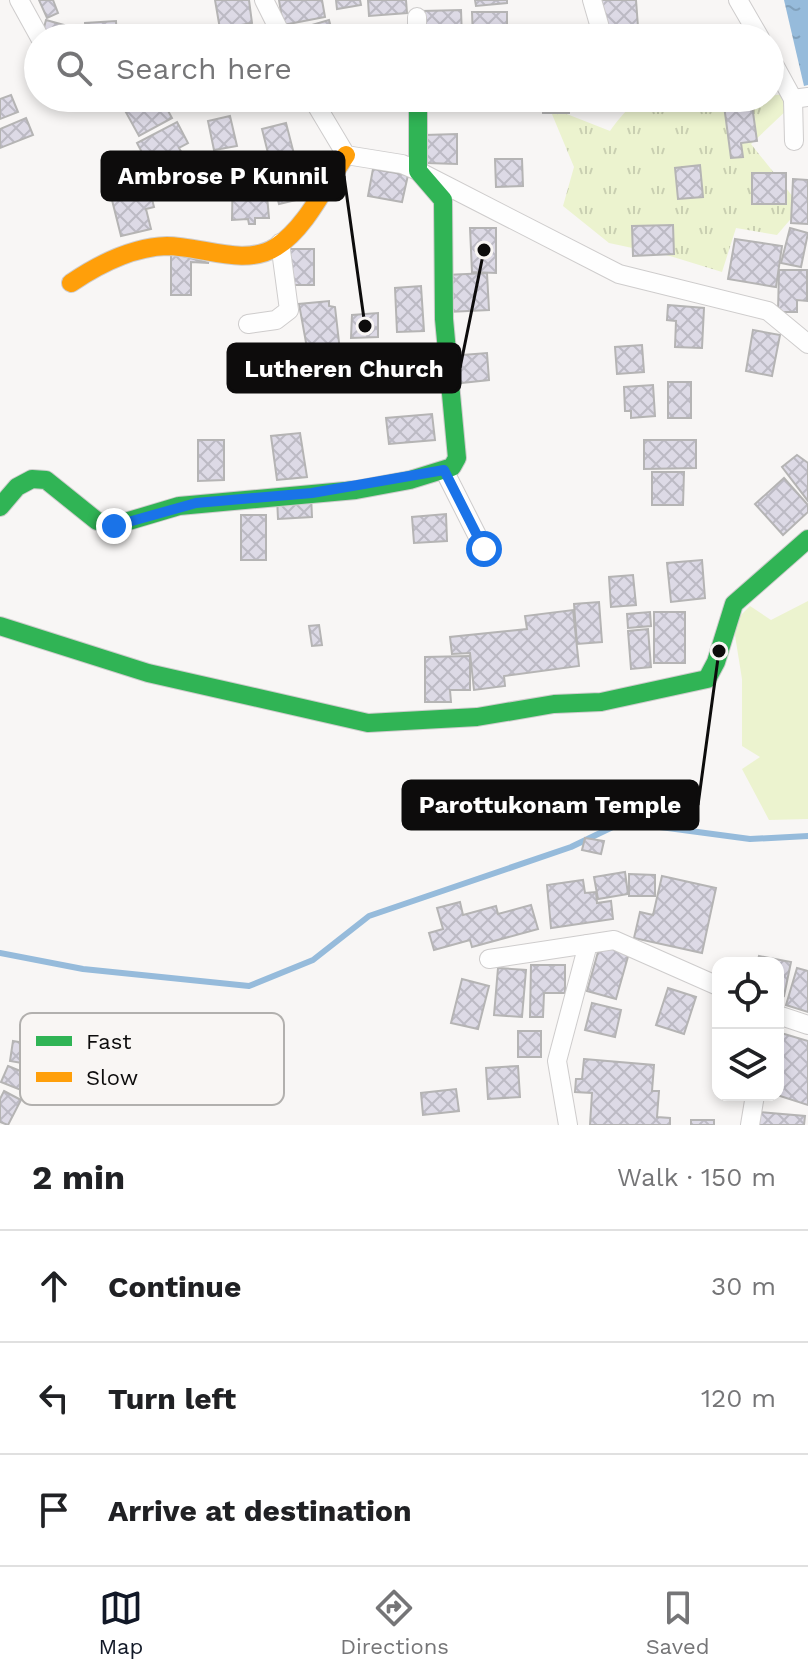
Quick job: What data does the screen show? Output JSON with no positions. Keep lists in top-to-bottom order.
{
  "places": ["Lutheren Church", "Ambrose P Kunnil", "Parottukonam Temple"],
  "legend": ["Fast", "Slow"],
  "page": {
    "search": "Search here",
    "heading": ["2 min", "Walk · 150 m"],
    "list": [
      ["Continue", "30 m"],
      ["Turn left", "120 m"],
      "Arrive at destination"
    ],
    "nav": ["Map", "Directions", "Saved"]
  }
}
